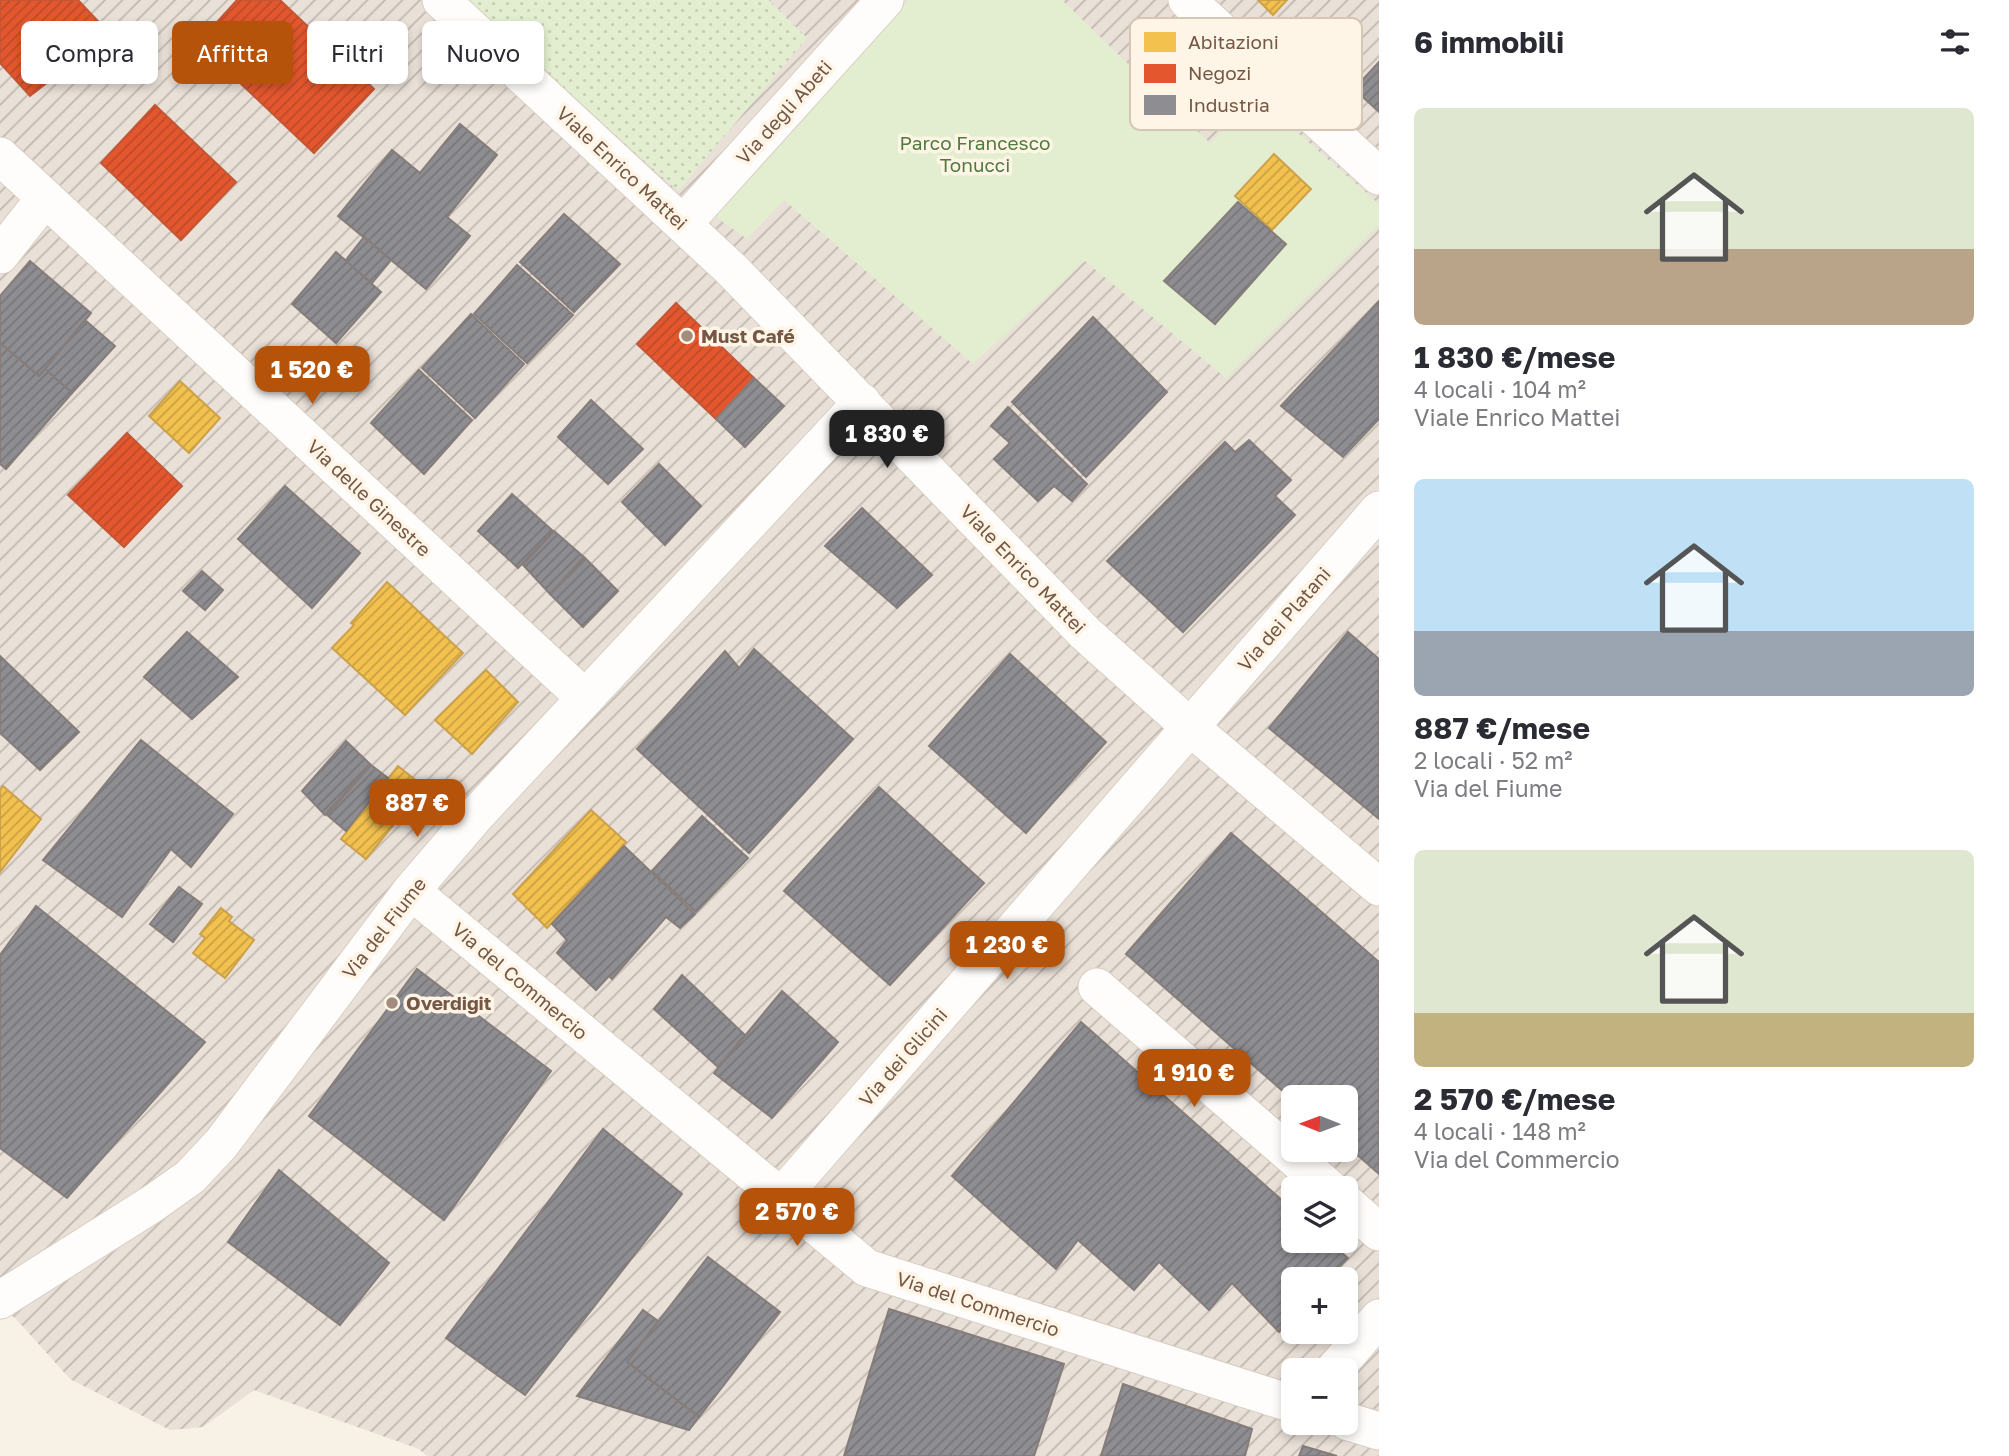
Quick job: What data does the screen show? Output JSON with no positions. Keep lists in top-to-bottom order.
{
  "streets": {
    "street": [
      "Via degli Abeti",
      "Viale Enrico Mattei",
      "Via delle Ginestre",
      "Via dei Platani",
      "Via del Fiume",
      "Via del Commercio",
      "Via dei Glicini"
    ]
  },
  "crossings": [
    ["Via degli Abeti", "Viale Enrico Mattei"],
    ["Viale Enrico Mattei", "Via dei Platani"],
    ["Viale Enrico Mattei", "Via del Fiume"],
    ["Viale Enrico Mattei", "Via dei Glicini"],
    ["Via delle Ginestre", "Via del Fiume"],
    ["Via dei Platani", "Via dei Glicini"],
    ["Via del Fiume", "Via del Commercio"],
    ["Via del Commercio", "Via dei Glicini"]
  ],
  "parks": ["Parco Francesco Tonucci"],
  "places": ["Must Café", "Overdigit"],
  "legend": ["Abitazioni", "Negozi", "Industria"],
  "north": "left",
  "page": {
    "heading": "6 immobili",
    "chip": [
      "Compra",
      "Affitta",
      "Filtri",
      "Nuovo"
    ],
    "list": [
      {
        "name": "1 830 €/mese",
        "note": "4 locali · 104 m² · Viale Enrico Mattei"
      },
      {
        "name": "887 €/mese",
        "note": "2 locali · 52 m² · Via del Fiume"
      },
      {
        "name": "2 570 €/mese",
        "note": "4 locali · 148 m² · Via del Commercio"
      }
    ],
    "price": [
      "1 520 €",
      "1 830 €",
      "887 €",
      "1 230 €",
      "1 910 €",
      "2 570 €"
    ],
    "map_buttons": ["+", "−"]
  }
}
